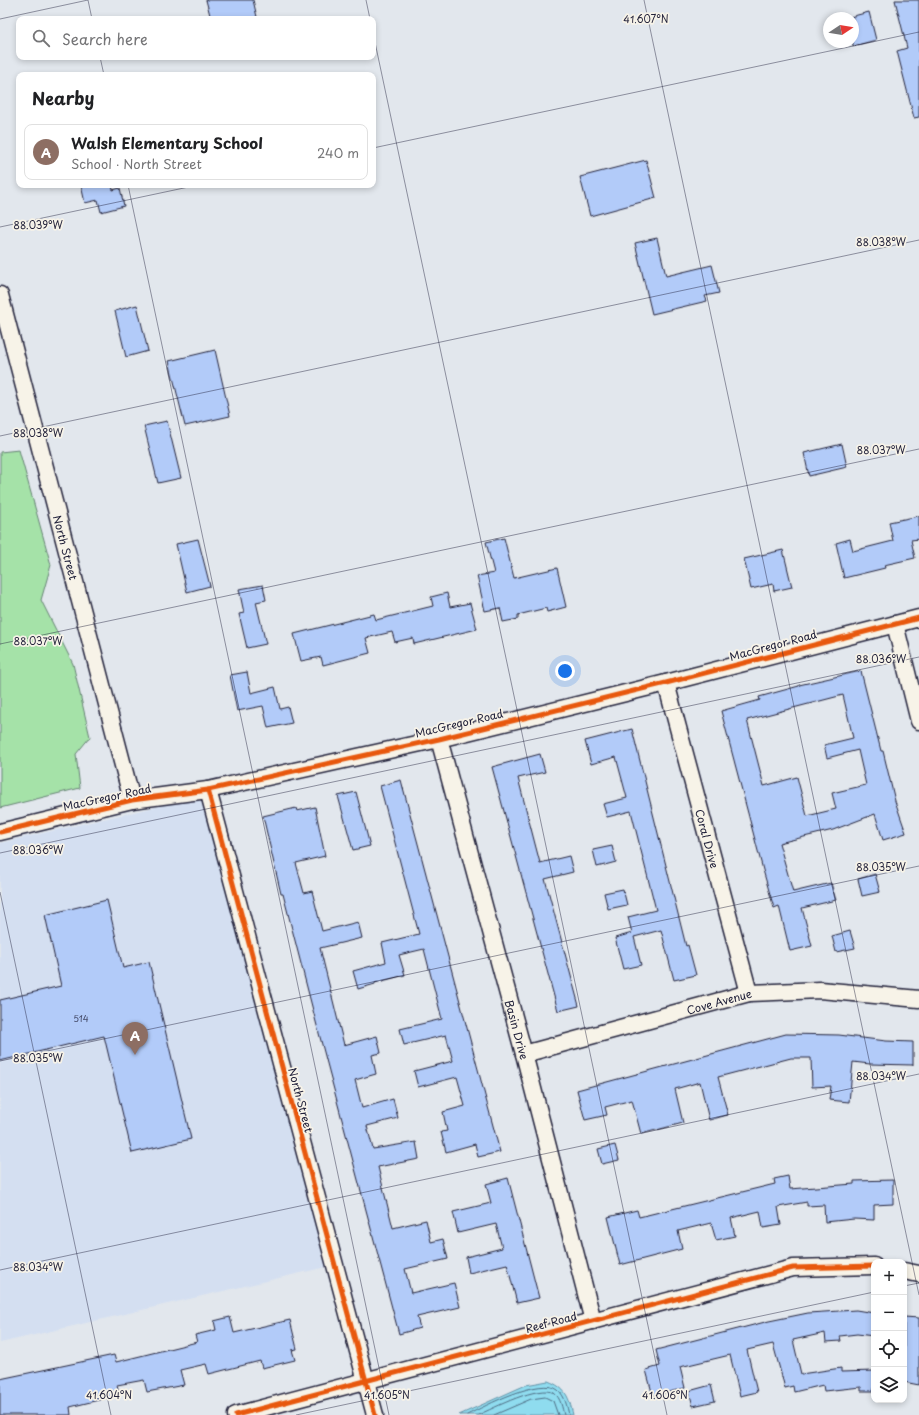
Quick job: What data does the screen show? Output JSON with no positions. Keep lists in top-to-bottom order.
{
  "streets": {
    "street": [
      "North Street",
      "MacGregor Road",
      "Coral Drive",
      "Cove Avenue",
      "Basin Drive",
      "Reef Road"
    ]
  },
  "crossings": [
    ["North Street", "MacGregor Road"],
    ["North Street", "Reef Road"],
    ["MacGregor Road", "Coral Drive"],
    ["MacGregor Road", "Basin Drive"],
    ["Coral Drive", "Cove Avenue"],
    ["Cove Avenue", "Basin Drive"],
    ["Basin Drive", "Reef Road"]
  ],
  "house_numbers": ["514"],
  "north": "right",
  "page": {
    "search": "Search here",
    "heading": "Nearby",
    "list": [
      {
        "mark": "A",
        "name": "Walsh Elementary School",
        "note": "School · North Street",
        "value": "240 m"
      }
    ],
    "pins": "A",
    "map_buttons": ["+", "−"]
  },
  "coordinates": [
    "41.607°N",
    "88.039°W",
    "88.038°W",
    "88.037°W",
    "88.036°W",
    "88.035°W",
    "88.034°W",
    "41.604°N",
    "41.605°N",
    "41.606°N"
  ]
}
